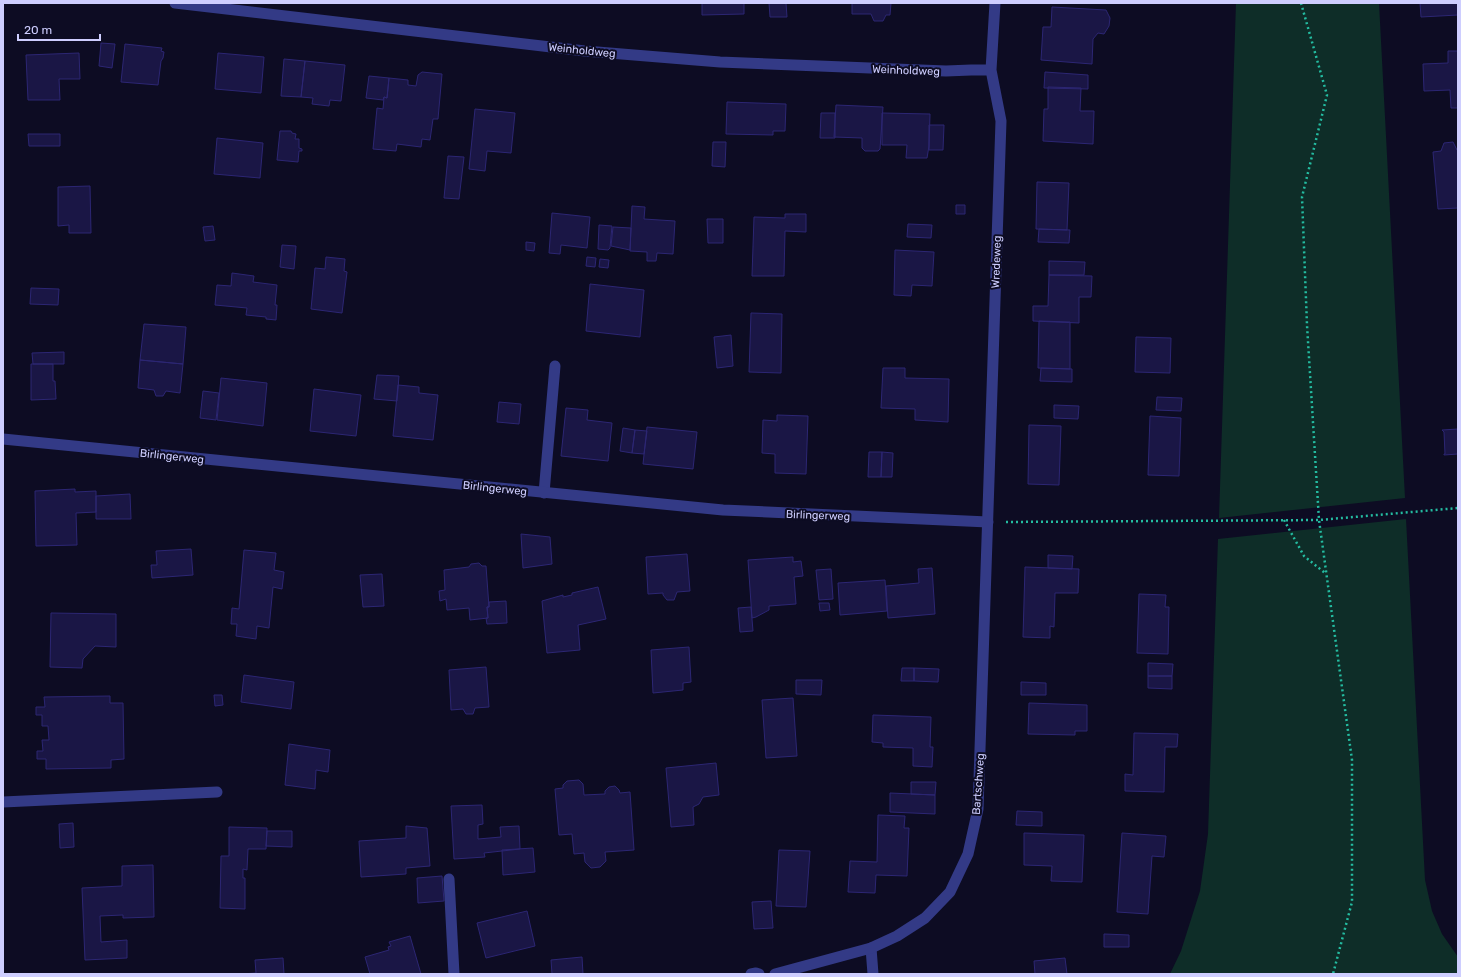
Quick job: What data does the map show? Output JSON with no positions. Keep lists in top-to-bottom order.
{
  "streets": {
    "street": [
      "Weinholdweg",
      "Wredeweg",
      "Birlingerweg",
      "Bartschweg"
    ]
  },
  "crossings": [
    ["Weinholdweg", "Wredeweg"],
    ["Wredeweg", "Birlingerweg"],
    ["Wredeweg", "Bartschweg"],
    ["Birlingerweg", "Bartschweg"]
  ],
  "scale_bar": "20 m"
}
